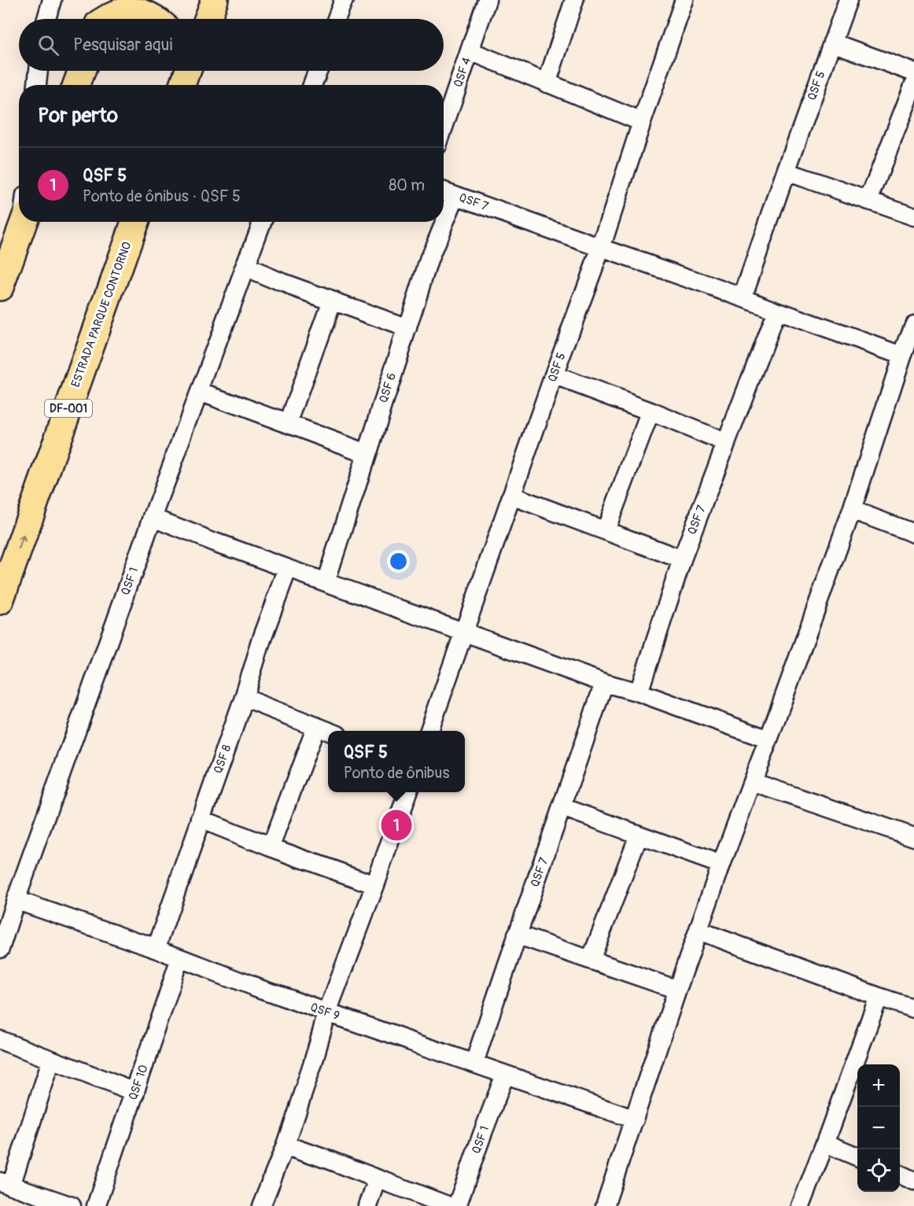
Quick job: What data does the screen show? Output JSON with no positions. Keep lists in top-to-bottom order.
{
  "streets": {
    "highway": ["ESTRADA PARQUE CONTORNO", "DF-001"],
    "street": [
      "QSF 4",
      "QSF 5",
      "QSF 7",
      "QSF 6",
      "QSF 1",
      "QSF 8",
      "QSF 9",
      "QSF 10"
    ]
  },
  "crossings": [
    ["QSF 5", "QSF 7"],
    ["QSF 7", "QSF 6"],
    ["QSF 7", "QSF 9"],
    ["QSF 1", "QSF 9"],
    ["QSF 8", "QSF 9"],
    ["QSF 9", "QSF 10"]
  ],
  "one_way": ["ESTRADA PARQUE CONTORNO"],
  "page": {
    "search": "Pesquisar aqui",
    "heading": "Por perto",
    "list": [
      {
        "mark": "1",
        "name": "QSF 5",
        "note": "Ponto de ônibus · QSF 5",
        "value": "80 m"
      }
    ],
    "popup": ["QSF 5", "Ponto de ônibus"],
    "pins": "1",
    "map_buttons": ["+", "−"]
  }
}
